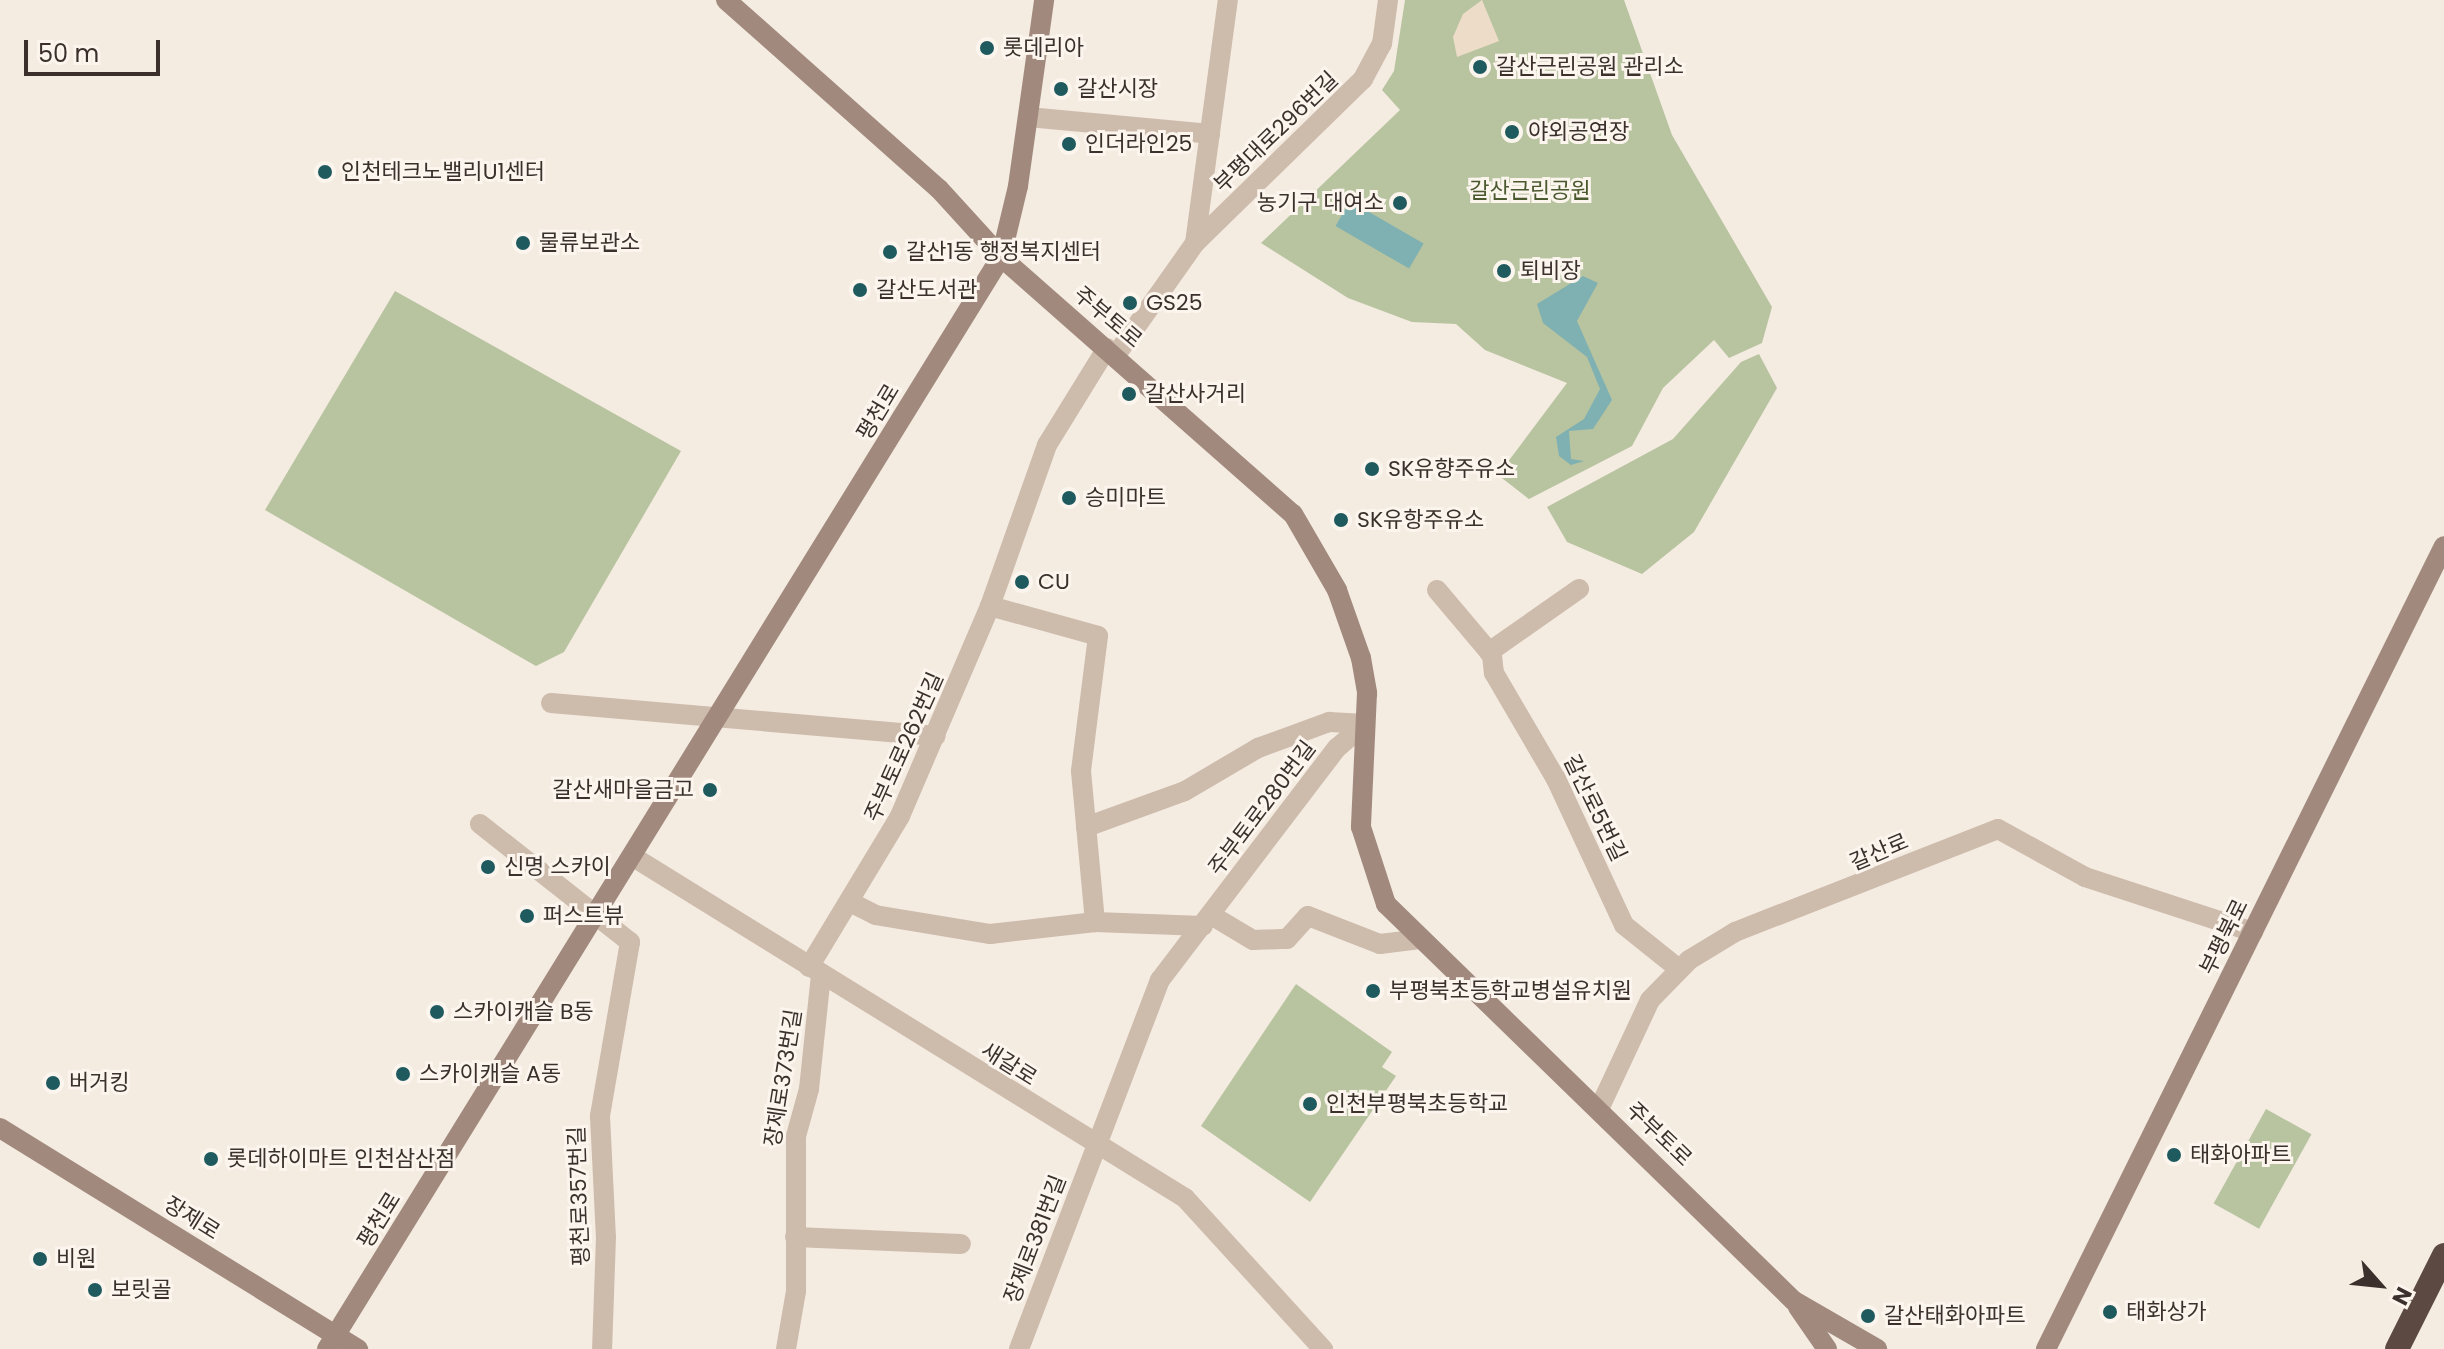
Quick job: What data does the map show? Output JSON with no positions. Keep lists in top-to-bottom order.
{
  "streets": {
    "main road": [
      "주부토로",
      "평천로",
      "부평북로",
      "장제로"
    ],
    "street": [
      "부평대로296번길",
      "주부토로262번길",
      "주부토로280번길",
      "갈산로5번길",
      "갈산로",
      "새갈로",
      "장제로373번길",
      "평천로357번길",
      "장제로381번길"
    ]
  },
  "crossings": [
    ["부평대로296번길", "주부토로"],
    ["부평대로296번길", "주부토로262번길"],
    ["주부토로", "평천로"],
    ["주부토로", "주부토로262번길"],
    ["주부토로", "주부토로280번길"],
    ["주부토로", "갈산로"],
    ["평천로", "새갈로"],
    ["평천로", "평천로357번길"],
    ["평천로", "장제로"],
    ["주부토로262번길", "새갈로"],
    ["주부토로262번길", "장제로373번길"],
    ["주부토로280번길", "새갈로"],
    ["주부토로280번길", "장제로381번길"],
    ["갈산로5번길", "갈산로"],
    ["갈산로", "부평북로"],
    ["새갈로", "장제로373번길"],
    ["새갈로", "장제로381번길"]
  ],
  "parks": ["갈산근린공원"],
  "places": [
    "롯데리아",
    "갈산근린공원 관리소",
    "갈산시장",
    "야외공연장",
    "인더라인25",
    "인천테크노밸리U1센터",
    "농기구 대여소",
    "물류보관소",
    "갈산1동 행정복지센터",
    "퇴비장",
    "갈산도서관",
    "GS25",
    "갈산사거리",
    "SK유향주유소",
    "승미마트",
    "SK유항주유소",
    "CU",
    "갈산새마을금고",
    "신명 스카이",
    "퍼스트뷰",
    "부평북초등학교병설유치원",
    "스카이캐슬 B동",
    "스카이캐슬 A동",
    "버거킹",
    "인천부평북초등학교",
    "태화아파트",
    "롯데하이마트 인천삼산점",
    "비원",
    "보릿골",
    "태화상가",
    "갈산태화아파트"
  ],
  "scale_bar": "50 m",
  "north": "bottom right"
}
